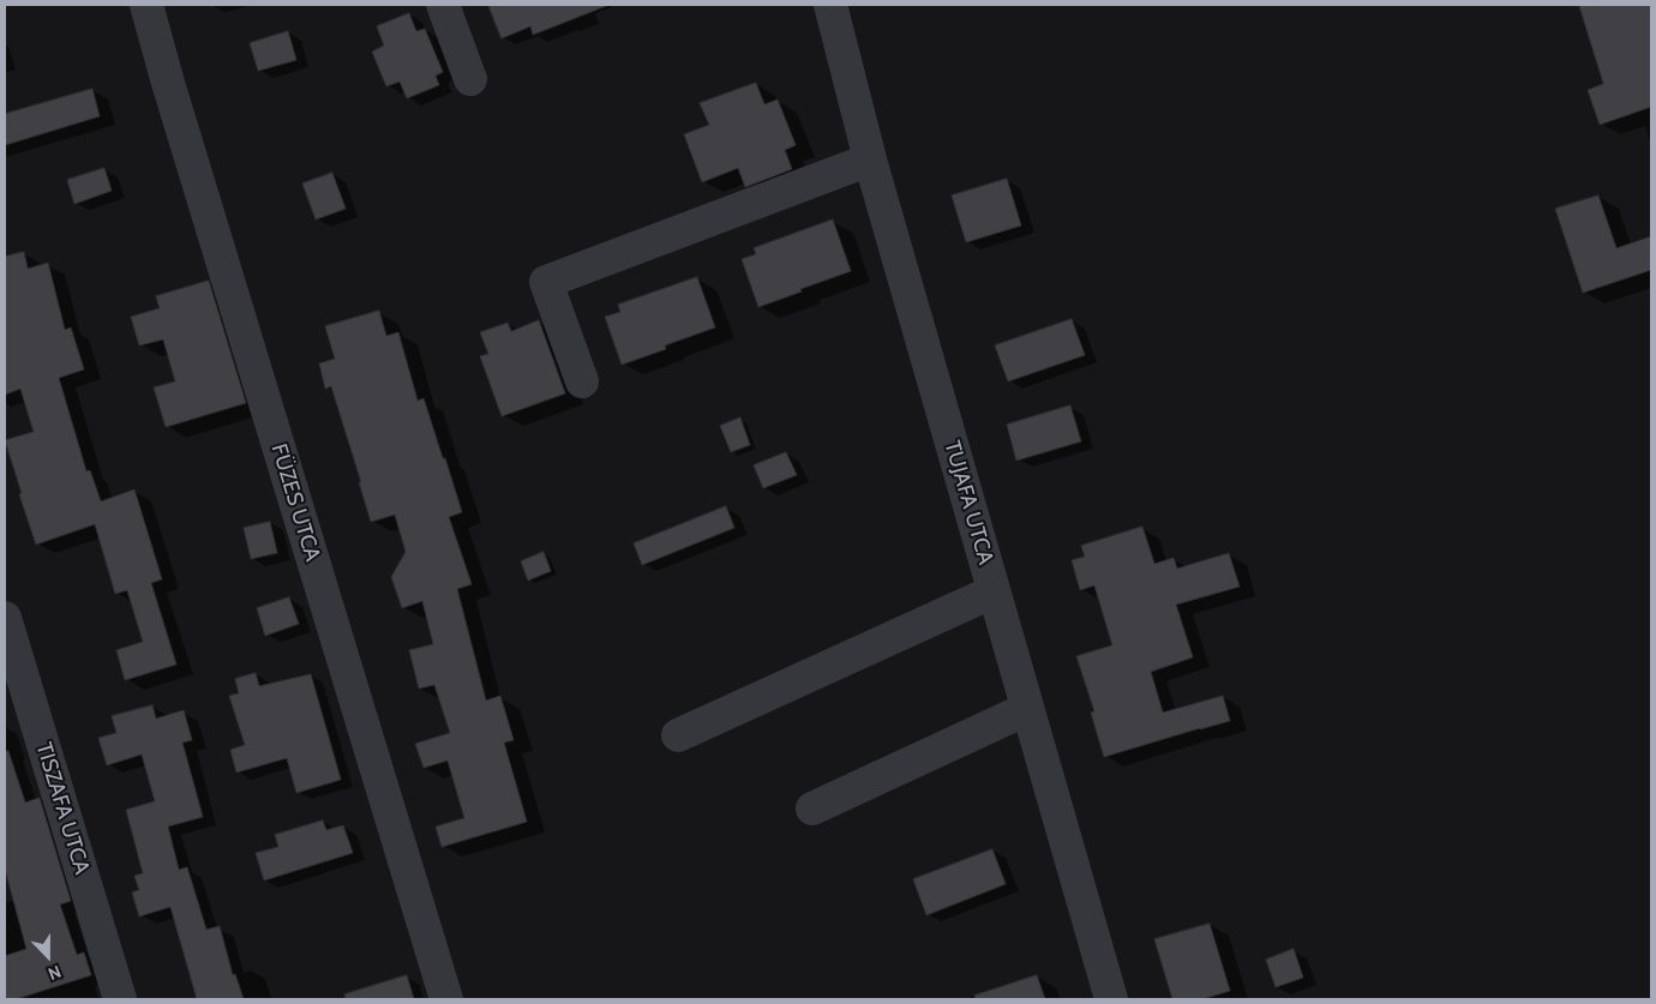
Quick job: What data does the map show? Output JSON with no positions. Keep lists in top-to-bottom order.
{
  "streets": {
    "street": ["FÜZES UTCA", "TUJAFA UTCA", "TISZAFA UTCA"]
  },
  "north": "bottom"
}
